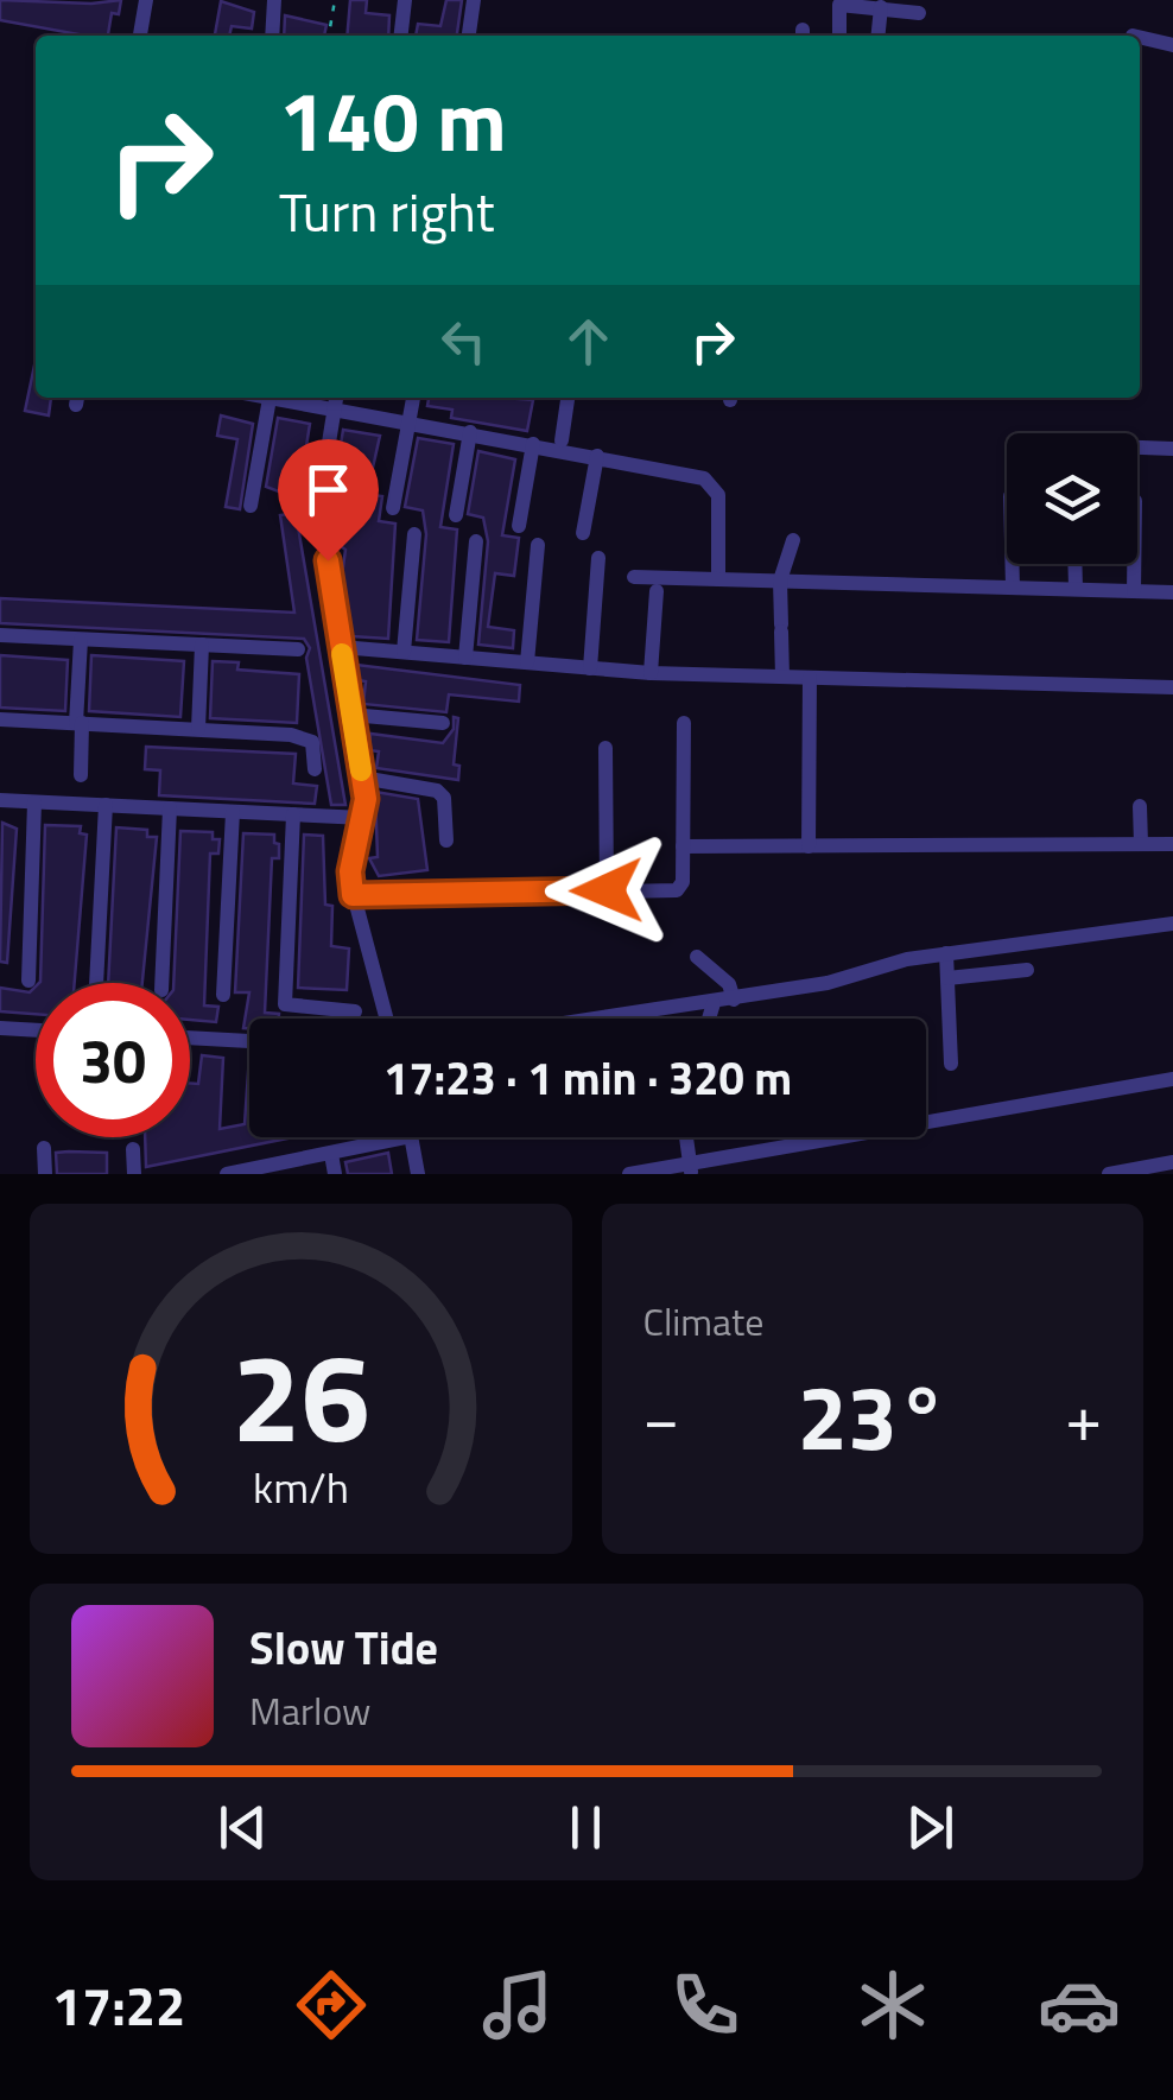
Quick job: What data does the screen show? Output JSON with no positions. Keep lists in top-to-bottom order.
{
  "page": {
    "turn": ["140 m", "Turn right"],
    "limit": "30",
    "trip": "17:23 · 1 min · 320 m",
    "tile": "Climate",
    "heat": ["−", "23°", "+"],
    "song": ["Slow Tide", "Marlow"],
    "tabs": "17:22",
    "gauge": ["26", "km/h"]
  }
}
